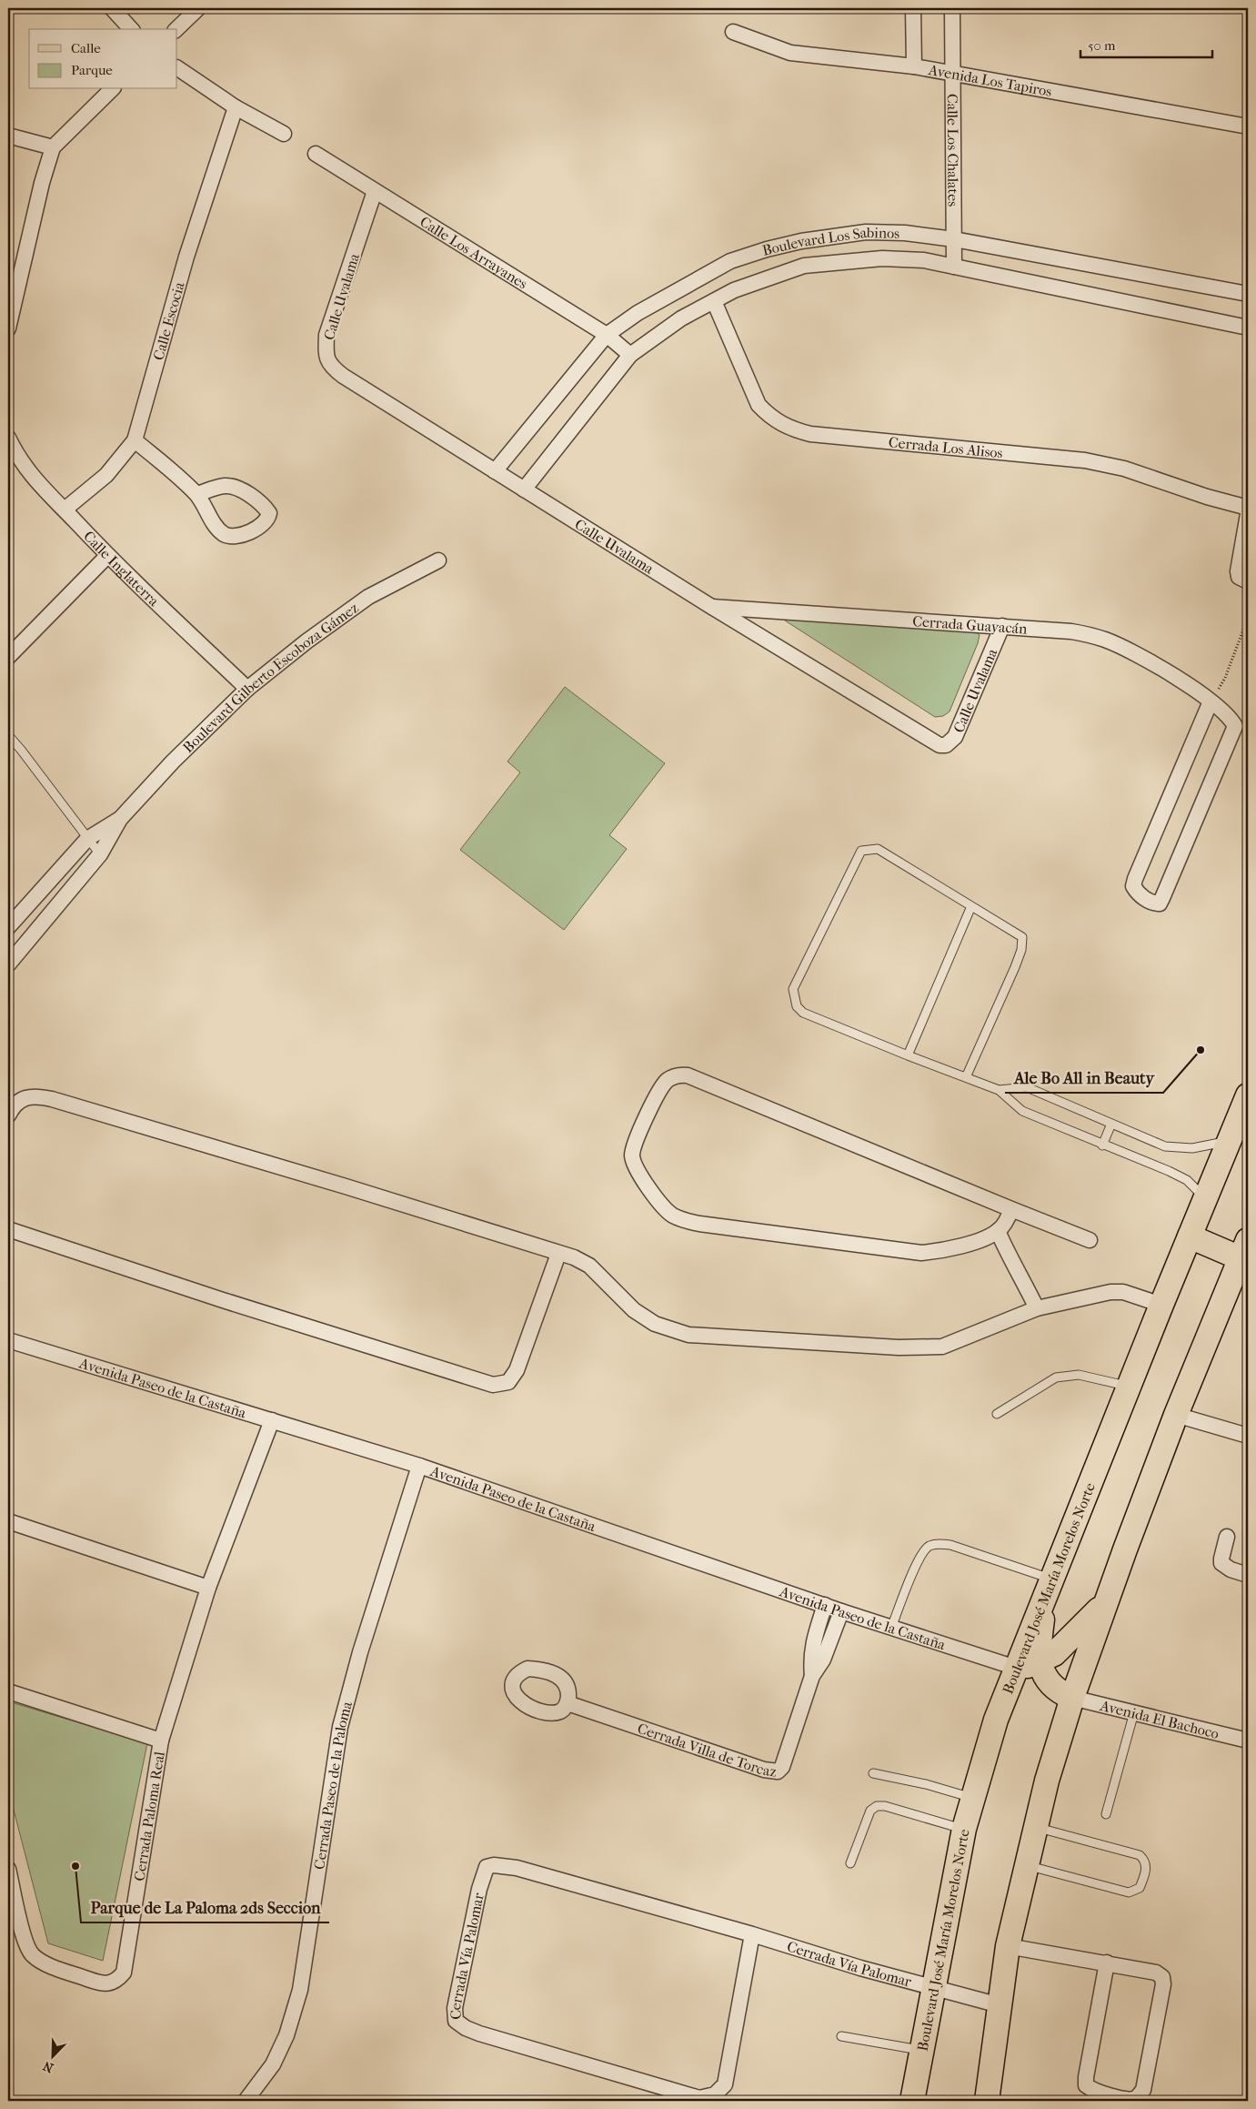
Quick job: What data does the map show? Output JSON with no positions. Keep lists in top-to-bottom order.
{
  "streets": {
    "main road": ["Boulevard José María Morelos Norte"],
    "street": [
      "Avenida Los Tapiros",
      "Calle Los Chalates",
      "Boulevard Los Sabinos",
      "Calle Los Arrayanes",
      "Calle Uvalama",
      "Calle Escocia",
      "Cerrada Los Alisos",
      "Calle Inglaterra",
      "Cerrada Guayacán",
      "Boulevard Gilberto Escoboza Gámez",
      "Avenida Paseo de la Castaña",
      "Avenida El Bachoco",
      "Cerrada Villa de Torcaz",
      "Cerrada Paseo de la Paloma",
      "Cerrada Paloma Real",
      "Cerrada Vía Palomar"
    ]
  },
  "crossings": [
    ["Avenida Los Tapiros", "Calle Los Chalates"],
    ["Calle Los Chalates", "Boulevard Los Sabinos"],
    ["Boulevard Los Sabinos", "Calle Los Arrayanes"],
    ["Boulevard Los Sabinos", "Calle Uvalama"],
    ["Boulevard Los Sabinos", "Cerrada Los Alisos"],
    ["Calle Los Arrayanes", "Calle Uvalama"],
    ["Calle Uvalama", "Cerrada Guayacán"],
    ["Calle Escocia", "Calle Inglaterra"],
    ["Calle Inglaterra", "Boulevard Gilberto Escoboza Gámez"],
    ["Avenida Paseo de la Castaña", "Boulevard José María Morelos Norte"],
    ["Avenida Paseo de la Castaña", "Cerrada Villa de Torcaz"],
    ["Avenida Paseo de la Castaña", "Cerrada Paseo de la Paloma"],
    ["Avenida Paseo de la Castaña", "Cerrada Paloma Real"],
    ["Boulevard José María Morelos Norte", "Cerrada Vía Palomar"]
  ],
  "places": ["Ale Bo All in Beauty", "Parque de La Paloma 2ds Seccion"],
  "legend": ["Calle", "Parque"],
  "scale_bar": "50 m",
  "north": "bottom left"
}
